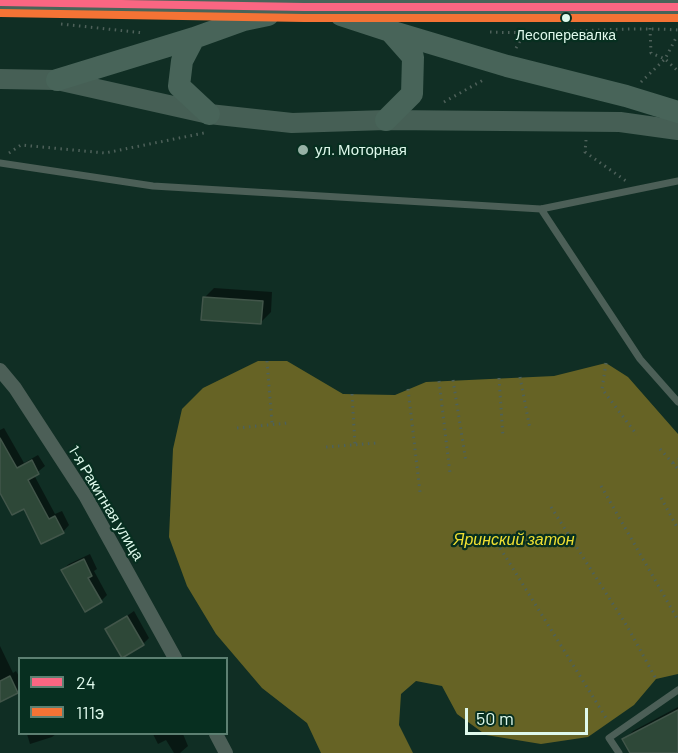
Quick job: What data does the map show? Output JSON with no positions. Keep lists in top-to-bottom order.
{
  "streets": {
    "street": ["1-я Ракитная улица"]
  },
  "water": ["Яринский затон"],
  "places": ["Лесоперевалка", "ул. Моторная"],
  "lines": ["transit line 24", "transit line 111э"],
  "legend": ["24", "111э"],
  "scale_bar": "50 m"
}
